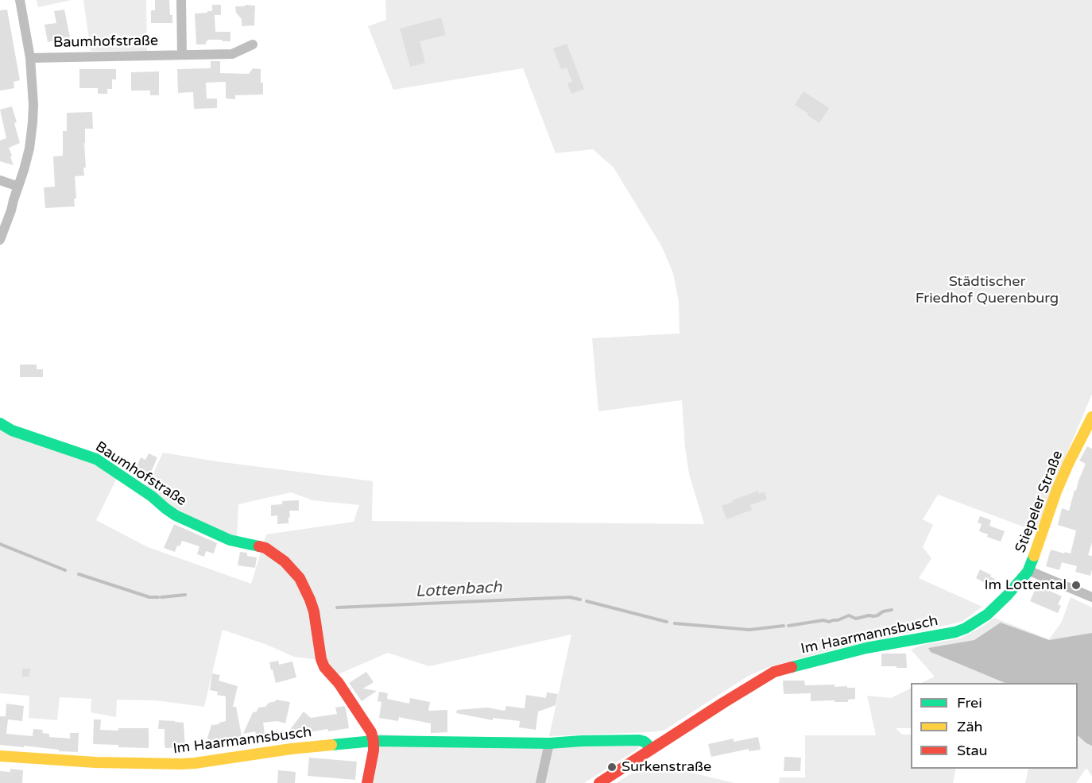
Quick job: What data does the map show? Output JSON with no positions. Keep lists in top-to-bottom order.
{
  "streets": {
    "street": ["Baumhofstraße", "Stiepeler Straße", "Im Haarmannsbusch"]
  },
  "crossings": [
    ["Baumhofstraße", "Im Haarmannsbusch"],
    ["Stiepeler Straße", "Im Haarmannsbusch"]
  ],
  "water": ["Lottenbach"],
  "parks": ["Städtischer Friedhof Querenburg"],
  "places": ["Im Lottental", "Surkenstraße"],
  "legend": ["Frei", "Zäh", "Stau"]
}
